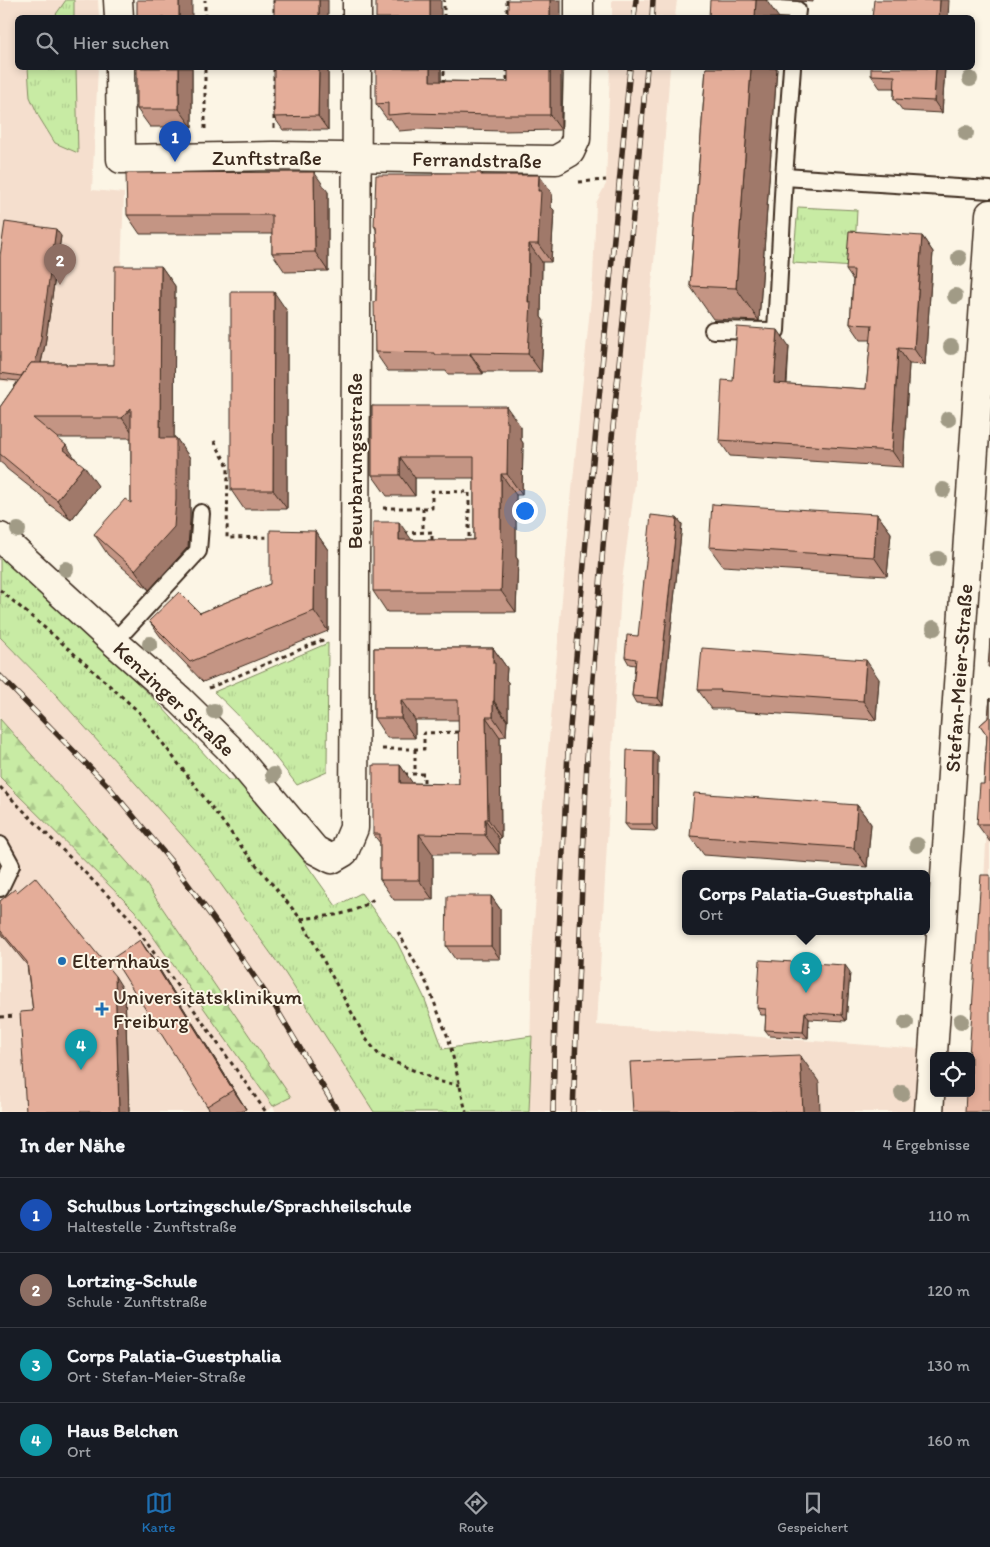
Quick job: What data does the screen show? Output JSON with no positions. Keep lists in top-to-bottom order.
{
  "streets": {
    "street": [
      "Zunftstraße",
      "Ferrandstraße",
      "Beurbarungsstraße",
      "Stefan-Meier-Straße",
      "Kenzinger Straße"
    ]
  },
  "crossings": [
    ["Zunftstraße", "Ferrandstraße"],
    ["Zunftstraße", "Beurbarungsstraße"],
    ["Ferrandstraße", "Beurbarungsstraße"],
    ["Beurbarungsstraße", "Kenzinger Straße"]
  ],
  "places": {
    "other": ["Elternhaus"],
    "health": ["Universitätsklinikum Freiburg"]
  },
  "page": {
    "search": "Hier suchen",
    "pins": [
      "1",
      "2",
      "3",
      "4"
    ],
    "popup": ["Corps Palatia-Guestphalia", "Ort"],
    "heading": ["In der Nähe", "4 Ergebnisse"],
    "list": [
      {
        "mark": "1",
        "name": "Schulbus Lortzingschule/Sprachheilschule",
        "note": "Haltestelle · Zunftstraße",
        "value": "110 m"
      },
      {
        "mark": "2",
        "name": "Lortzing-Schule",
        "note": "Schule · Zunftstraße",
        "value": "120 m"
      },
      {
        "mark": "3",
        "name": "Corps Palatia-Guestphalia",
        "note": "Ort · Stefan-Meier-Straße",
        "value": "130 m"
      },
      {
        "mark": "4",
        "name": "Haus Belchen",
        "note": "Ort",
        "value": "160 m"
      }
    ],
    "nav": ["Karte", "Route", "Gespeichert"]
  }
}
